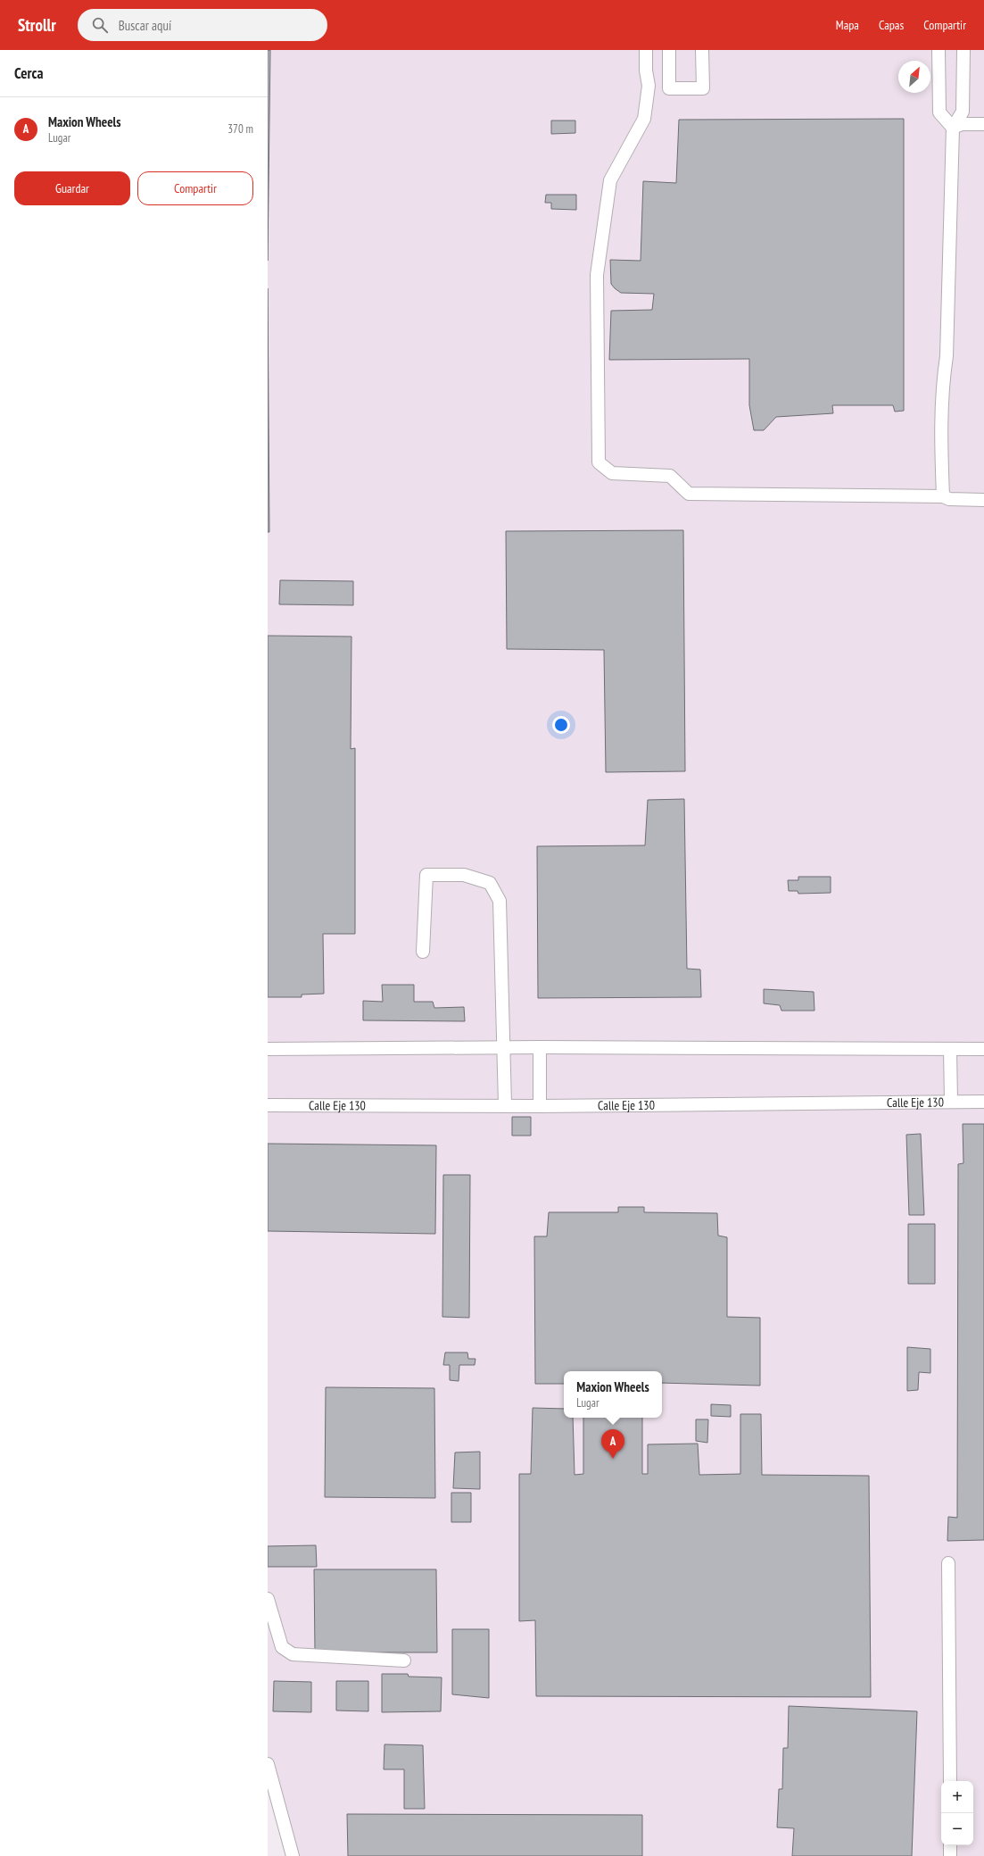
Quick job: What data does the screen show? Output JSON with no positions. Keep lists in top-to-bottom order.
{
  "streets": {
    "street": ["Calle Eje 130"]
  },
  "north": "top right",
  "page": {
    "header": "Strollr",
    "search": "Buscar aquí",
    "nav": ["Mapa", "Capas", "Compartir"],
    "heading": "Cerca",
    "list": [
      {
        "mark": "A",
        "name": "Maxion Wheels",
        "note": "Lugar",
        "value": "370 m"
      }
    ],
    "buttons": ["Guardar", "Compartir"],
    "popup": ["Maxion Wheels", "Lugar"],
    "pins": "A",
    "map_buttons": ["+", "−"]
  }
}
